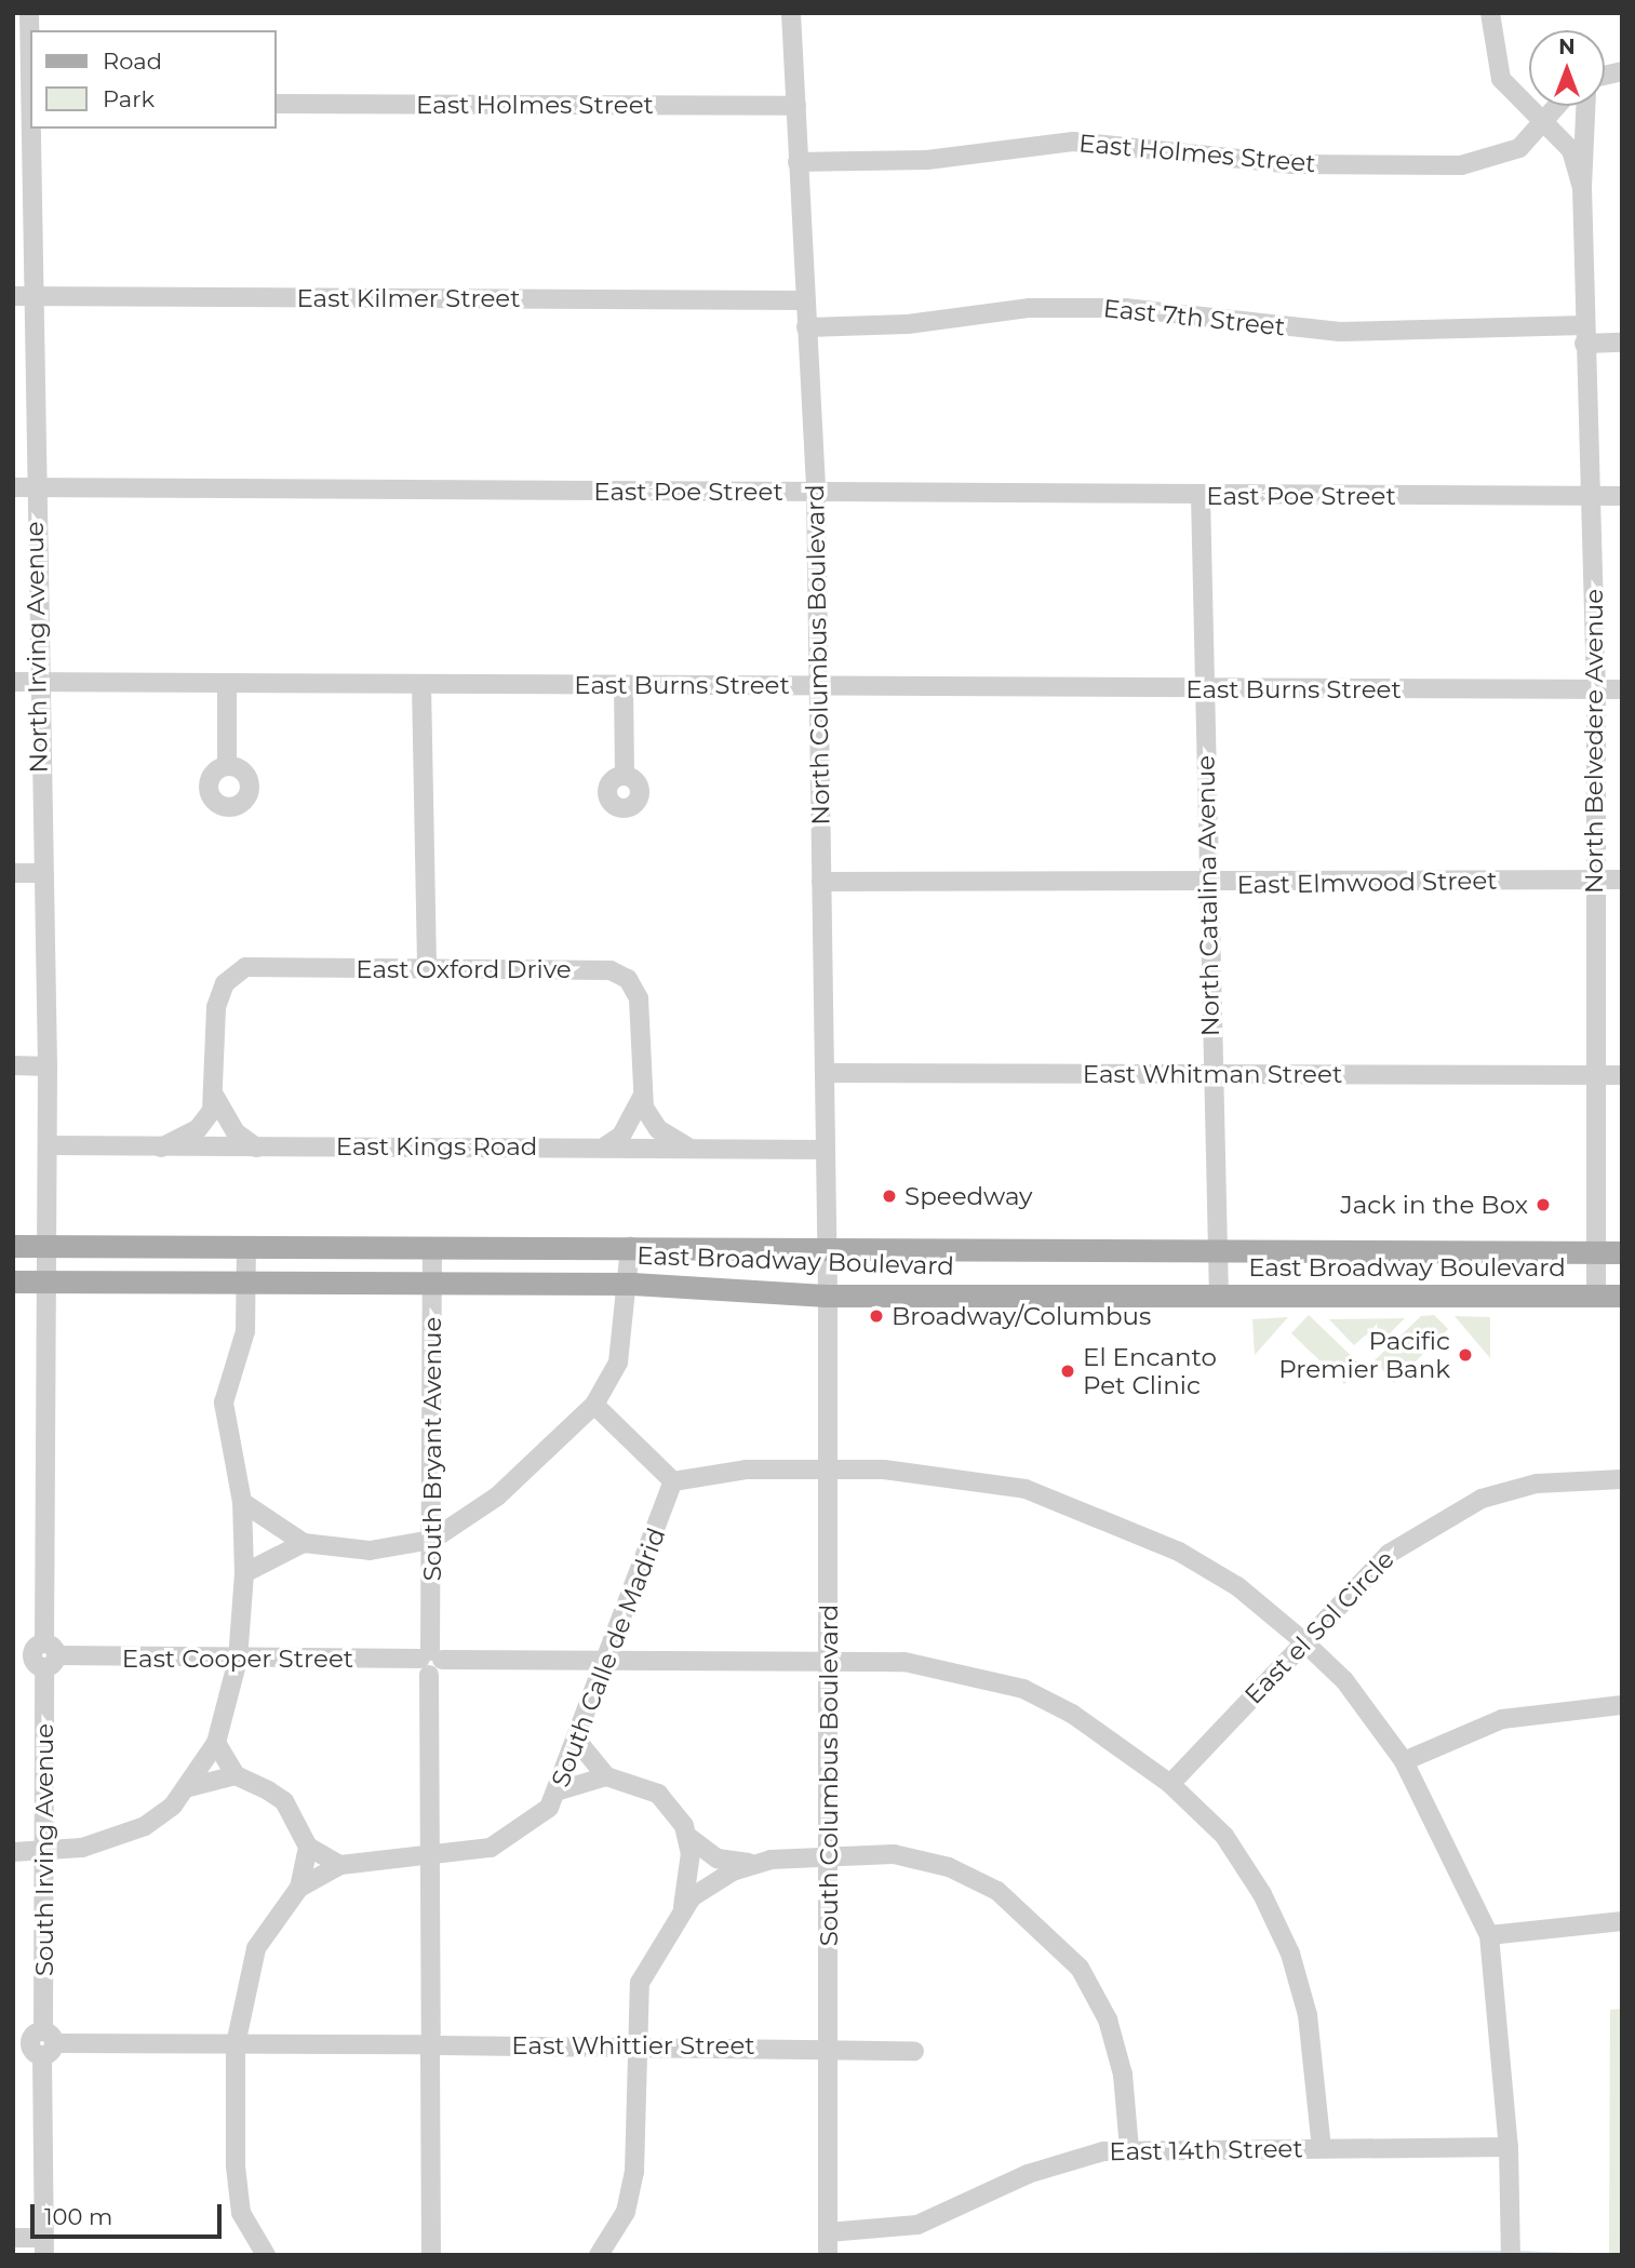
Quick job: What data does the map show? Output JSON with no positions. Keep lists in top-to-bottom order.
{
  "streets": {
    "main road": ["East Broadway Boulevard"],
    "street": [
      "East Holmes Street",
      "East Kilmer Street",
      "East 7th Street",
      "East Poe Street",
      "North Irving Avenue",
      "North Columbus Boulevard",
      "East Burns Street",
      "North Belvedere Avenue",
      "East Elmwood Street",
      "North Catalina Avenue",
      "East Oxford Drive",
      "East Whitman Street",
      "East Kings Road",
      "South Bryant Avenue",
      "East el Sol Circle",
      "South Calle de Madrid",
      "East Cooper Street",
      "South Columbus Boulevard",
      "South Irving Avenue",
      "East Whittier Street",
      "East 14th Street"
    ]
  },
  "crossings": [
    ["East Holmes Street", "North Columbus Boulevard"],
    ["East Holmes Street", "North Belvedere Avenue"],
    ["East Kilmer Street", "North Irving Avenue"],
    ["East Kilmer Street", "North Columbus Boulevard"],
    ["East 7th Street", "North Columbus Boulevard"],
    ["East 7th Street", "North Belvedere Avenue"],
    ["East Poe Street", "North Irving Avenue"],
    ["East Poe Street", "North Columbus Boulevard"],
    ["East Poe Street", "North Belvedere Avenue"],
    ["East Poe Street", "North Catalina Avenue"],
    ["North Irving Avenue", "East Burns Street"],
    ["North Irving Avenue", "East Kings Road"],
    ["North Irving Avenue", "East Broadway Boulevard"],
    ["North Irving Avenue", "South Irving Avenue"],
    ["North Columbus Boulevard", "East Burns Street"],
    ["North Columbus Boulevard", "East Elmwood Street"],
    ["North Columbus Boulevard", "East Whitman Street"],
    ["North Columbus Boulevard", "East Kings Road"],
    ["North Columbus Boulevard", "East Broadway Boulevard"],
    ["North Columbus Boulevard", "South Columbus Boulevard"],
    ["East Burns Street", "North Belvedere Avenue"],
    ["East Burns Street", "North Catalina Avenue"],
    ["North Belvedere Avenue", "East Elmwood Street"],
    ["North Belvedere Avenue", "East Whitman Street"],
    ["North Belvedere Avenue", "East Broadway Boulevard"],
    ["East Elmwood Street", "North Catalina Avenue"],
    ["North Catalina Avenue", "East Whitman Street"],
    ["North Catalina Avenue", "East Broadway Boulevard"],
    ["East Oxford Drive", "East Kings Road"],
    ["East Broadway Boulevard", "South Bryant Avenue"],
    ["East Broadway Boulevard", "South Columbus Boulevard"],
    ["East Broadway Boulevard", "South Irving Avenue"],
    ["South Bryant Avenue", "South Calle de Madrid"],
    ["South Bryant Avenue", "East Cooper Street"],
    ["South Bryant Avenue", "East Whittier Street"],
    ["East el Sol Circle", "East Cooper Street"],
    ["South Calle de Madrid", "East Cooper Street"],
    ["South Calle de Madrid", "East Whittier Street"],
    ["East Cooper Street", "South Columbus Boulevard"],
    ["East Cooper Street", "South Irving Avenue"],
    ["East Cooper Street", "East 14th Street"],
    ["South Columbus Boulevard", "East Whittier Street"],
    ["South Columbus Boulevard", "East 14th Street"],
    ["South Irving Avenue", "East Whittier Street"]
  ],
  "places": [
    "Speedway",
    "Jack in the Box",
    "Broadway/Columbus",
    "Pacific Premier Bank",
    "El Encanto Pet Clinic"
  ],
  "legend": ["Road", "Park"],
  "scale_bar": "100 m",
  "north": "top"
}
